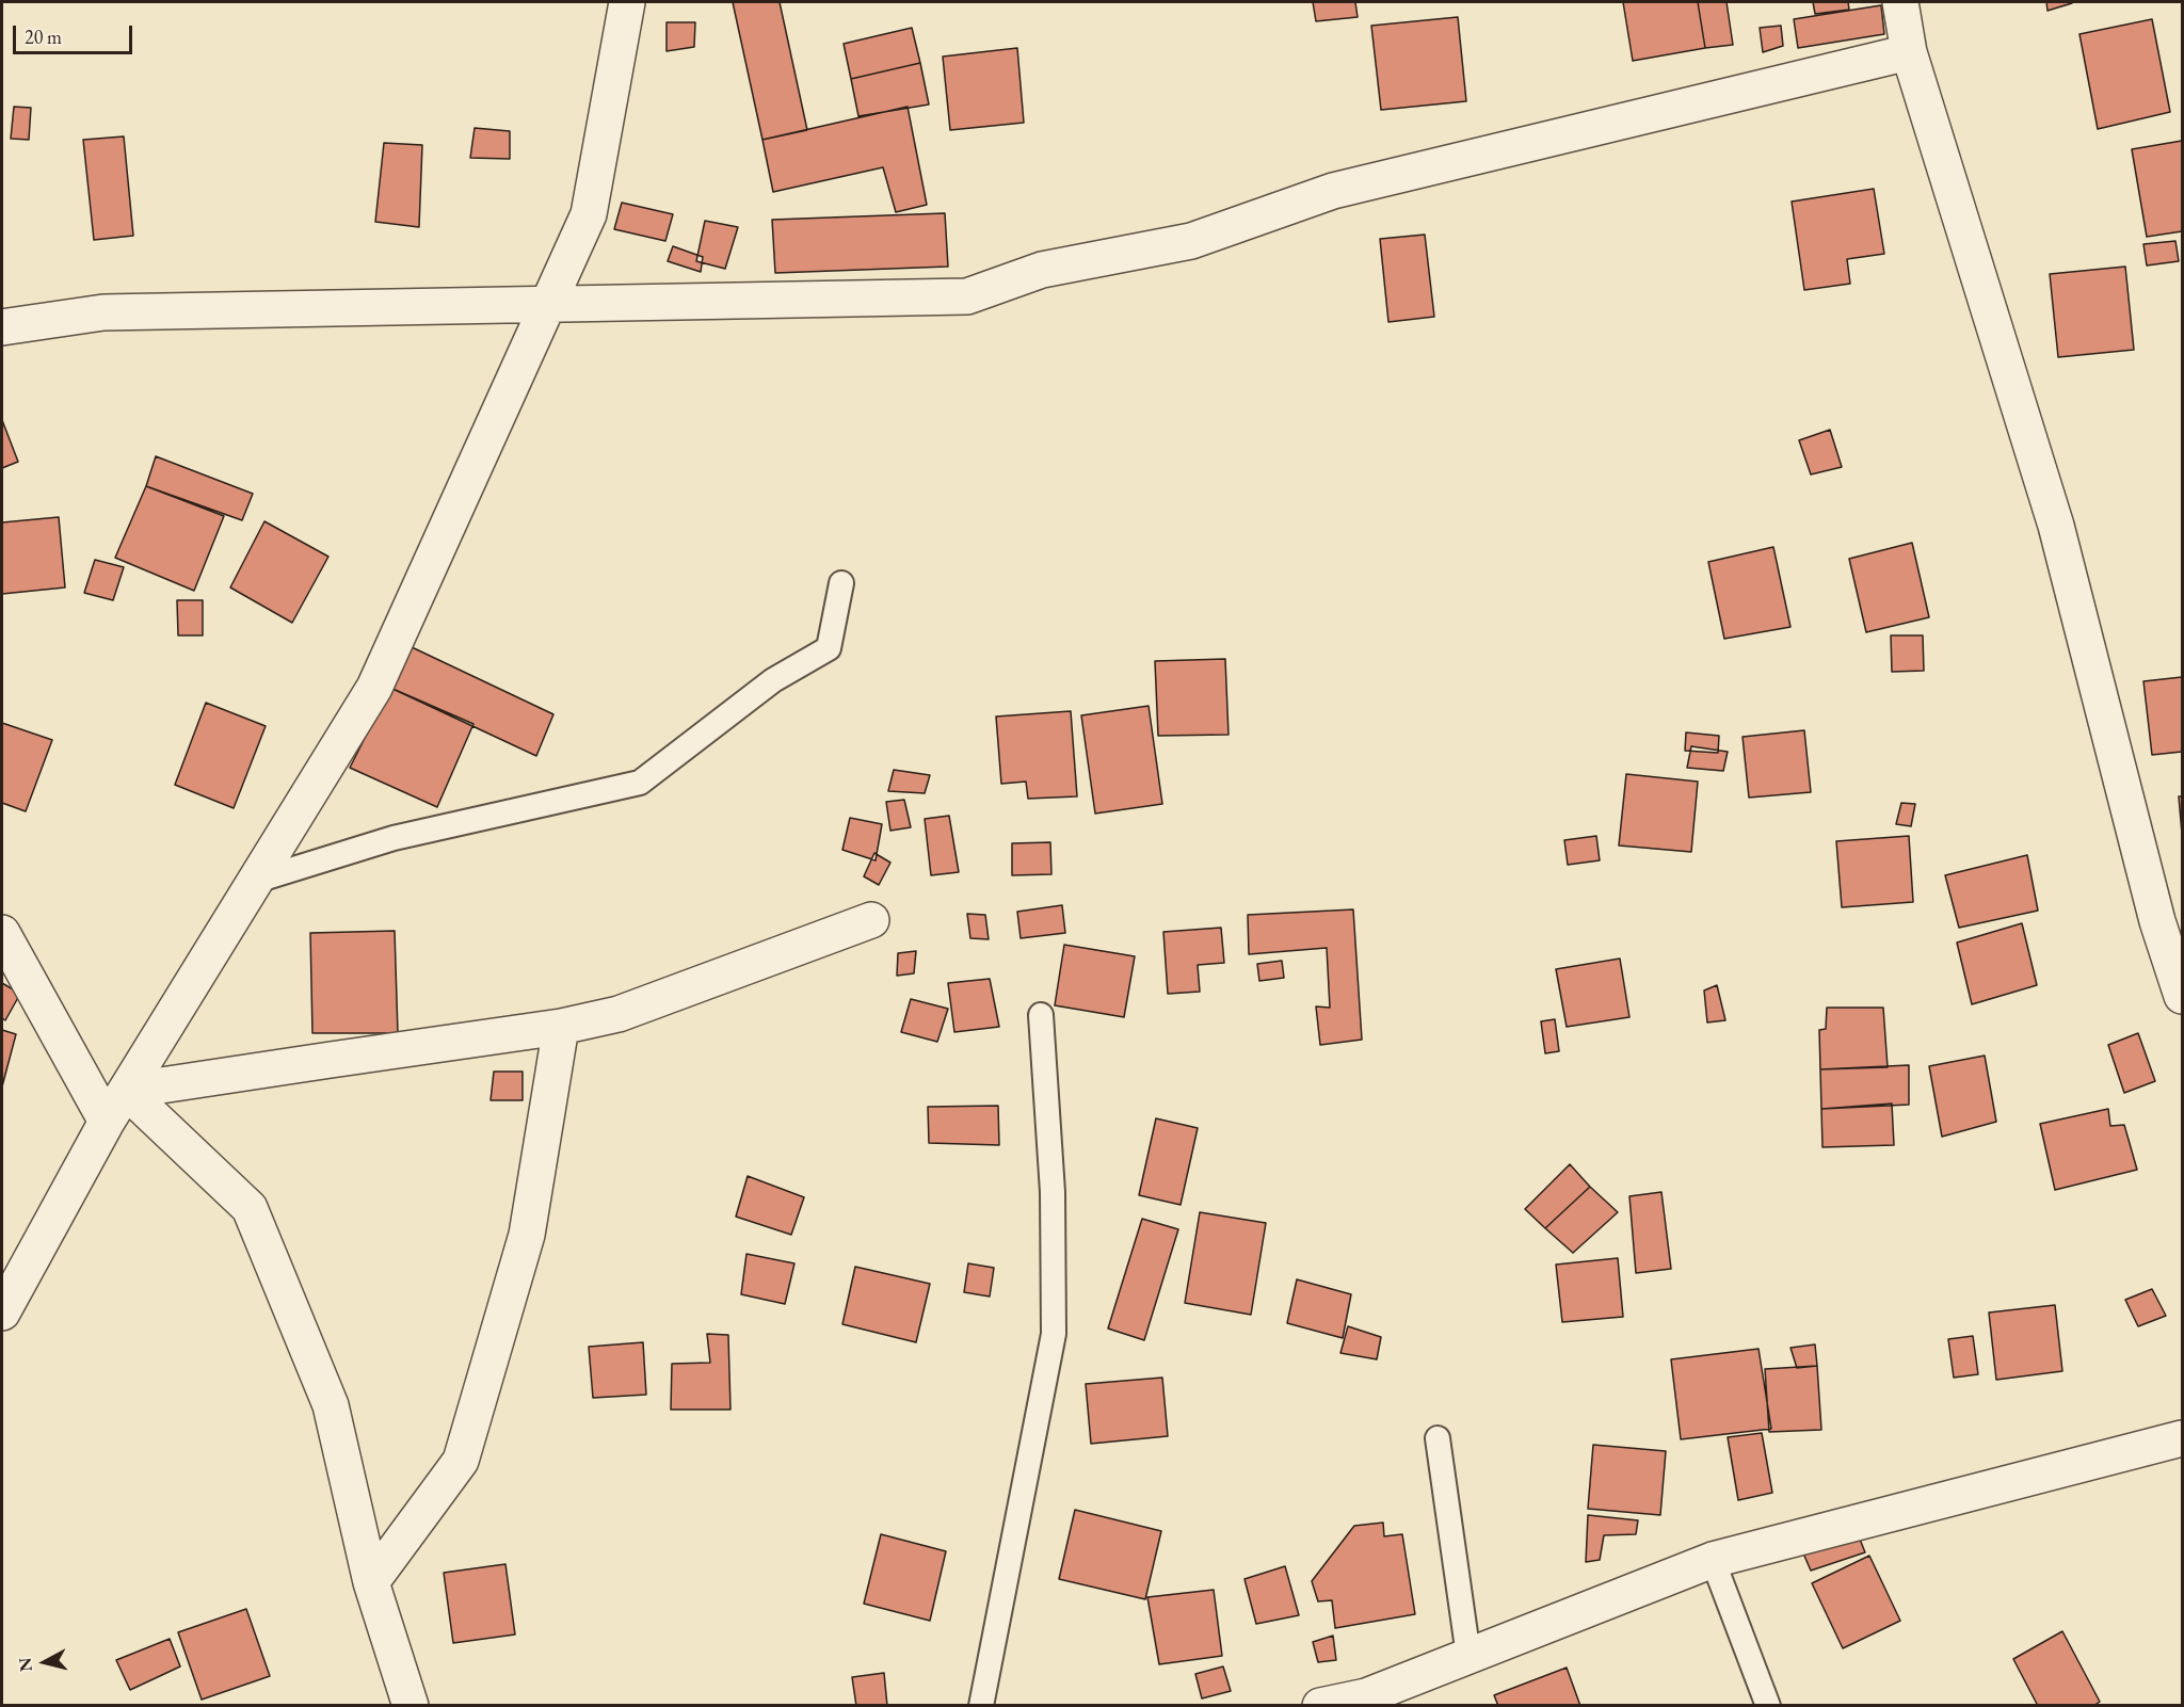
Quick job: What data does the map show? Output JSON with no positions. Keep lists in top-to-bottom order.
{
  "scale_bar": "20 m",
  "north": "left"
}
